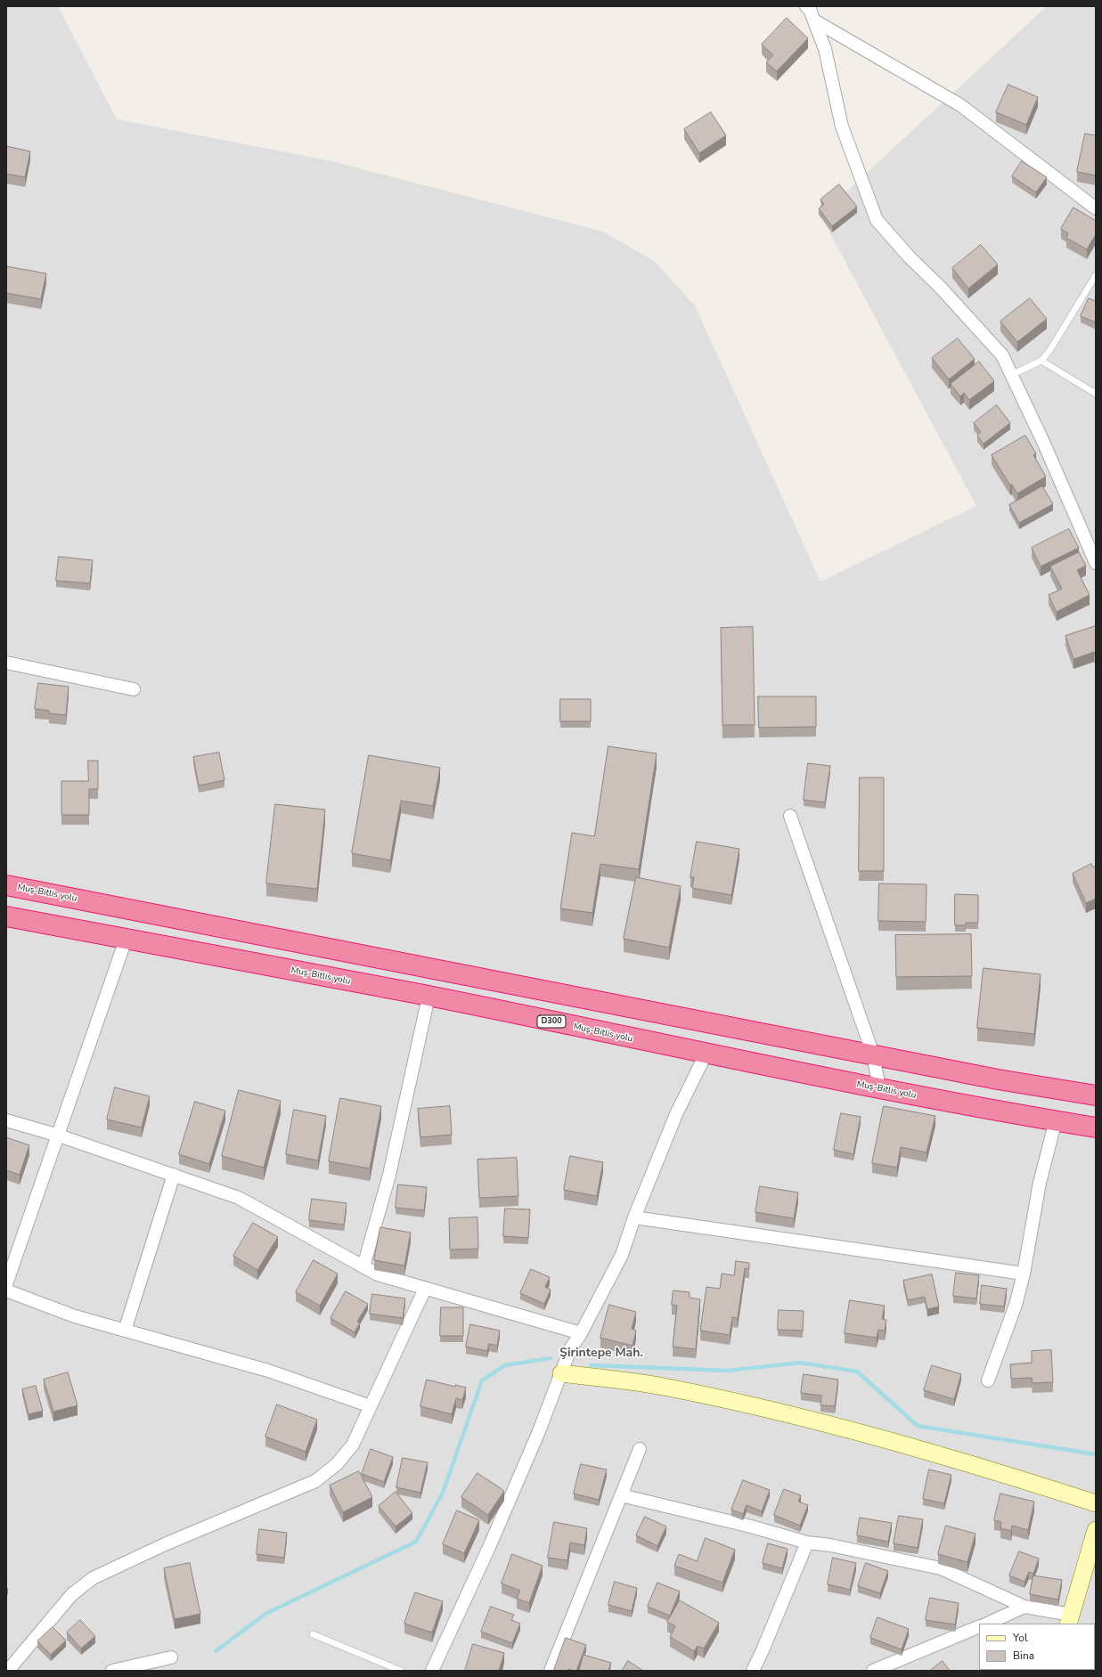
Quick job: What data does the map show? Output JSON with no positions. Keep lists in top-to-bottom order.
{
  "streets": {
    "highway": ["Muş-Bitlis yolu", "D300"]
  },
  "districts": ["Şirintepe Mah."],
  "legend": ["Yol", "Bina"]
}
